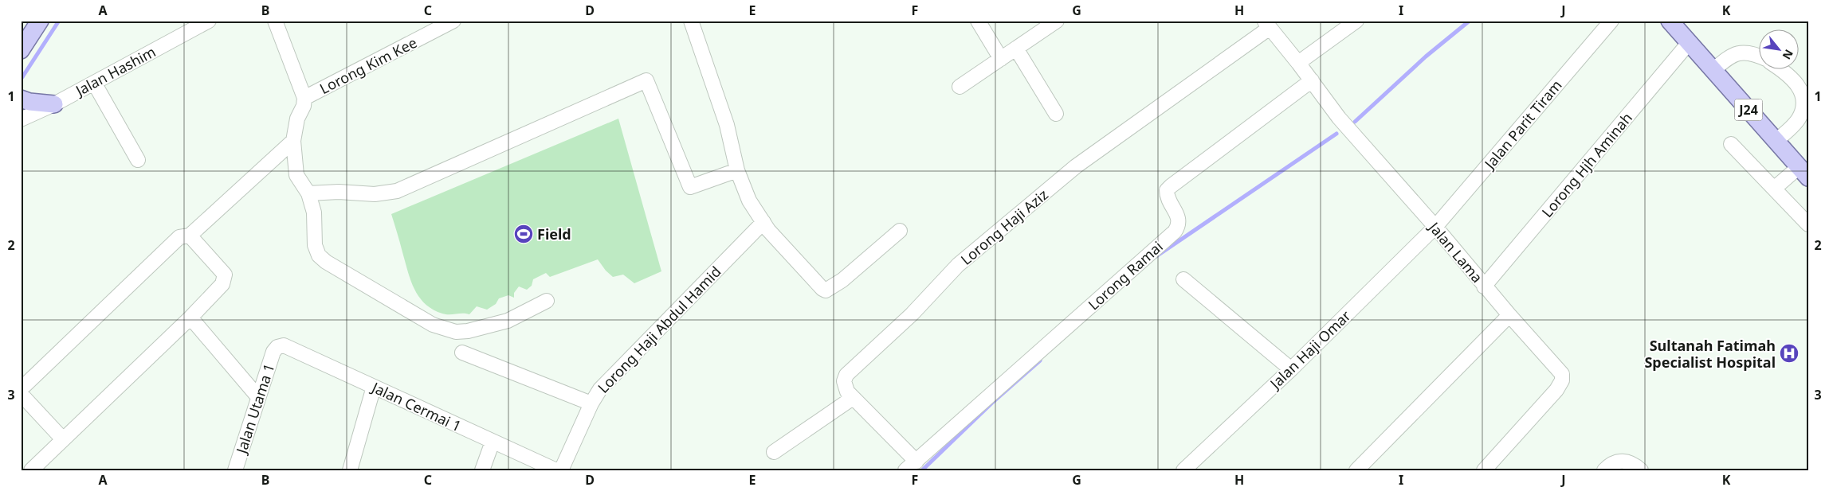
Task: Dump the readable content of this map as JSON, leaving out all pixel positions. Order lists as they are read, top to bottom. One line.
{"streets":{"main road":["J24"],"street":["Lorong Kim Kee","Jalan Hashim","Jalan Parit Tiram","Lorong Hjh Aminah","Lorong Haji Aziz","Jalan Lama","Lorong Ramai","Lorong Haji Abdul Hamid","Jalan Haji Omar","Jalan Cermai 1","Jalan Utama 1"]},"crossings":[["J24","Lorong Hjh Aminah"],["Jalan Parit Tiram","Jalan Lama"],["Jalan Parit Tiram","Jalan Haji Omar"],["Lorong Hjh Aminah","Jalan Lama"],["Lorong Haji Aziz","Jalan Lama"],["Lorong Haji Aziz","Lorong Ramai"],["Jalan Lama","Lorong Ramai"],["Jalan Lama","Jalan Haji Omar"],["Jalan Cermai 1","Jalan Utama 1"]],"places":{"sports":["Field"],"hospital":["Sultanah Fatimah Specialist Hospital"]},"north":"bottom right","grid":{"columns":["A","B","C","D","E","F","G","H","I","J","K"],"rows":["1","2","3"]}}
